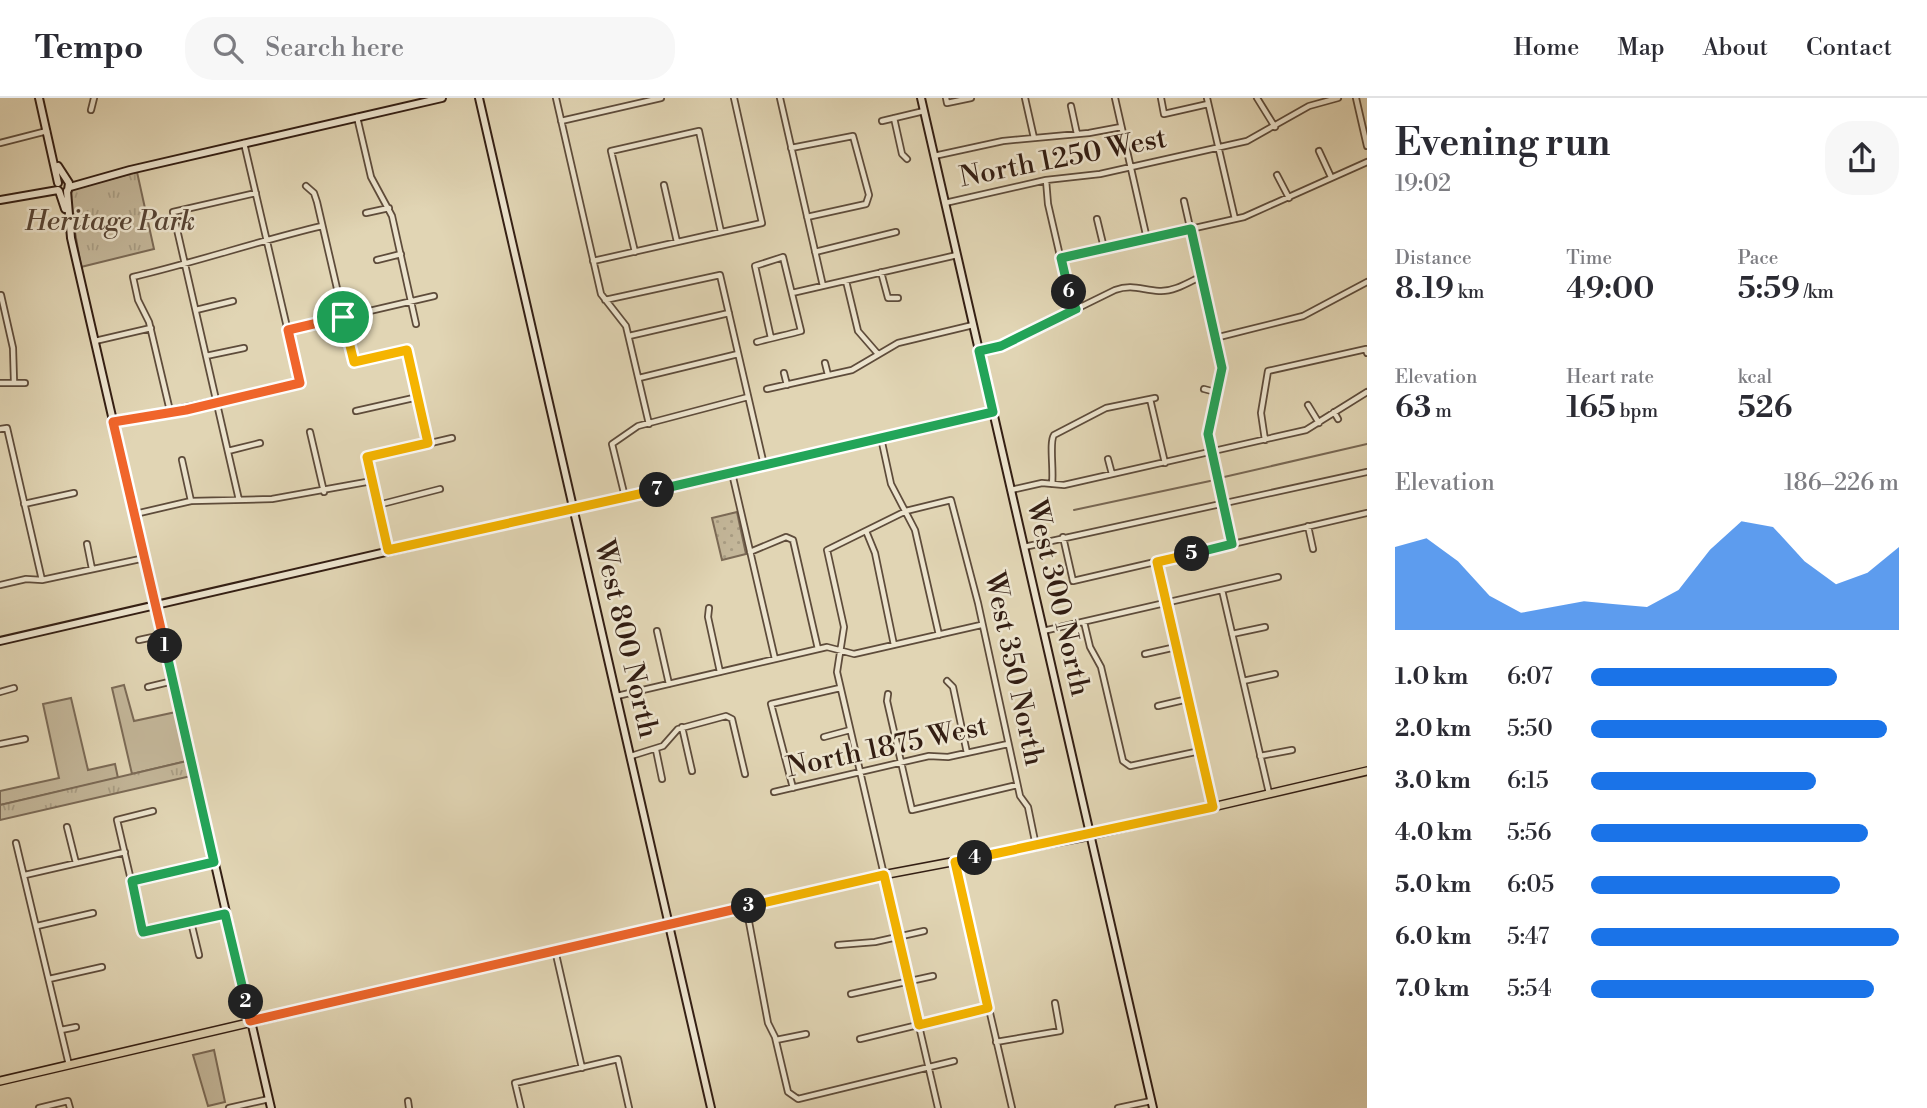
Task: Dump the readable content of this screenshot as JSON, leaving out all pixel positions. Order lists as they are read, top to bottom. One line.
{"streets":{"street":["North 1250 West","West 300 North","West 800 North","West 350 North","North 1875 West"]},"crossings":[["North 1250 West","West 300 North"],["West 350 North","North 1875 West"]],"parks":["Heritage Park"],"page":{"header":"Tempo","search":"Search here","nav":["Home","Map","About","Contact"],"heading":["Evening run","19:02"],"stats":[["Distance","8.19 km"],["Time","49:00"],["Pace","5:59 /km"],["Elevation","63 m"],["Heart rate","165 bpm"],["kcal","526"]],"pins":["6","7","5","1","4","3","2"],"chart":["Elevation","186–226 m"],"list":[{"name":"1.0 km","note":"6:07"},{"name":"2.0 km","note":"5:50"},{"name":"3.0 km","note":"6:15"},{"name":"4.0 km","note":"5:56"},{"name":"5.0 km","note":"6:05"},{"name":"6.0 km","note":"5:47"},{"name":"7.0 km","note":"5:54"}]}}
